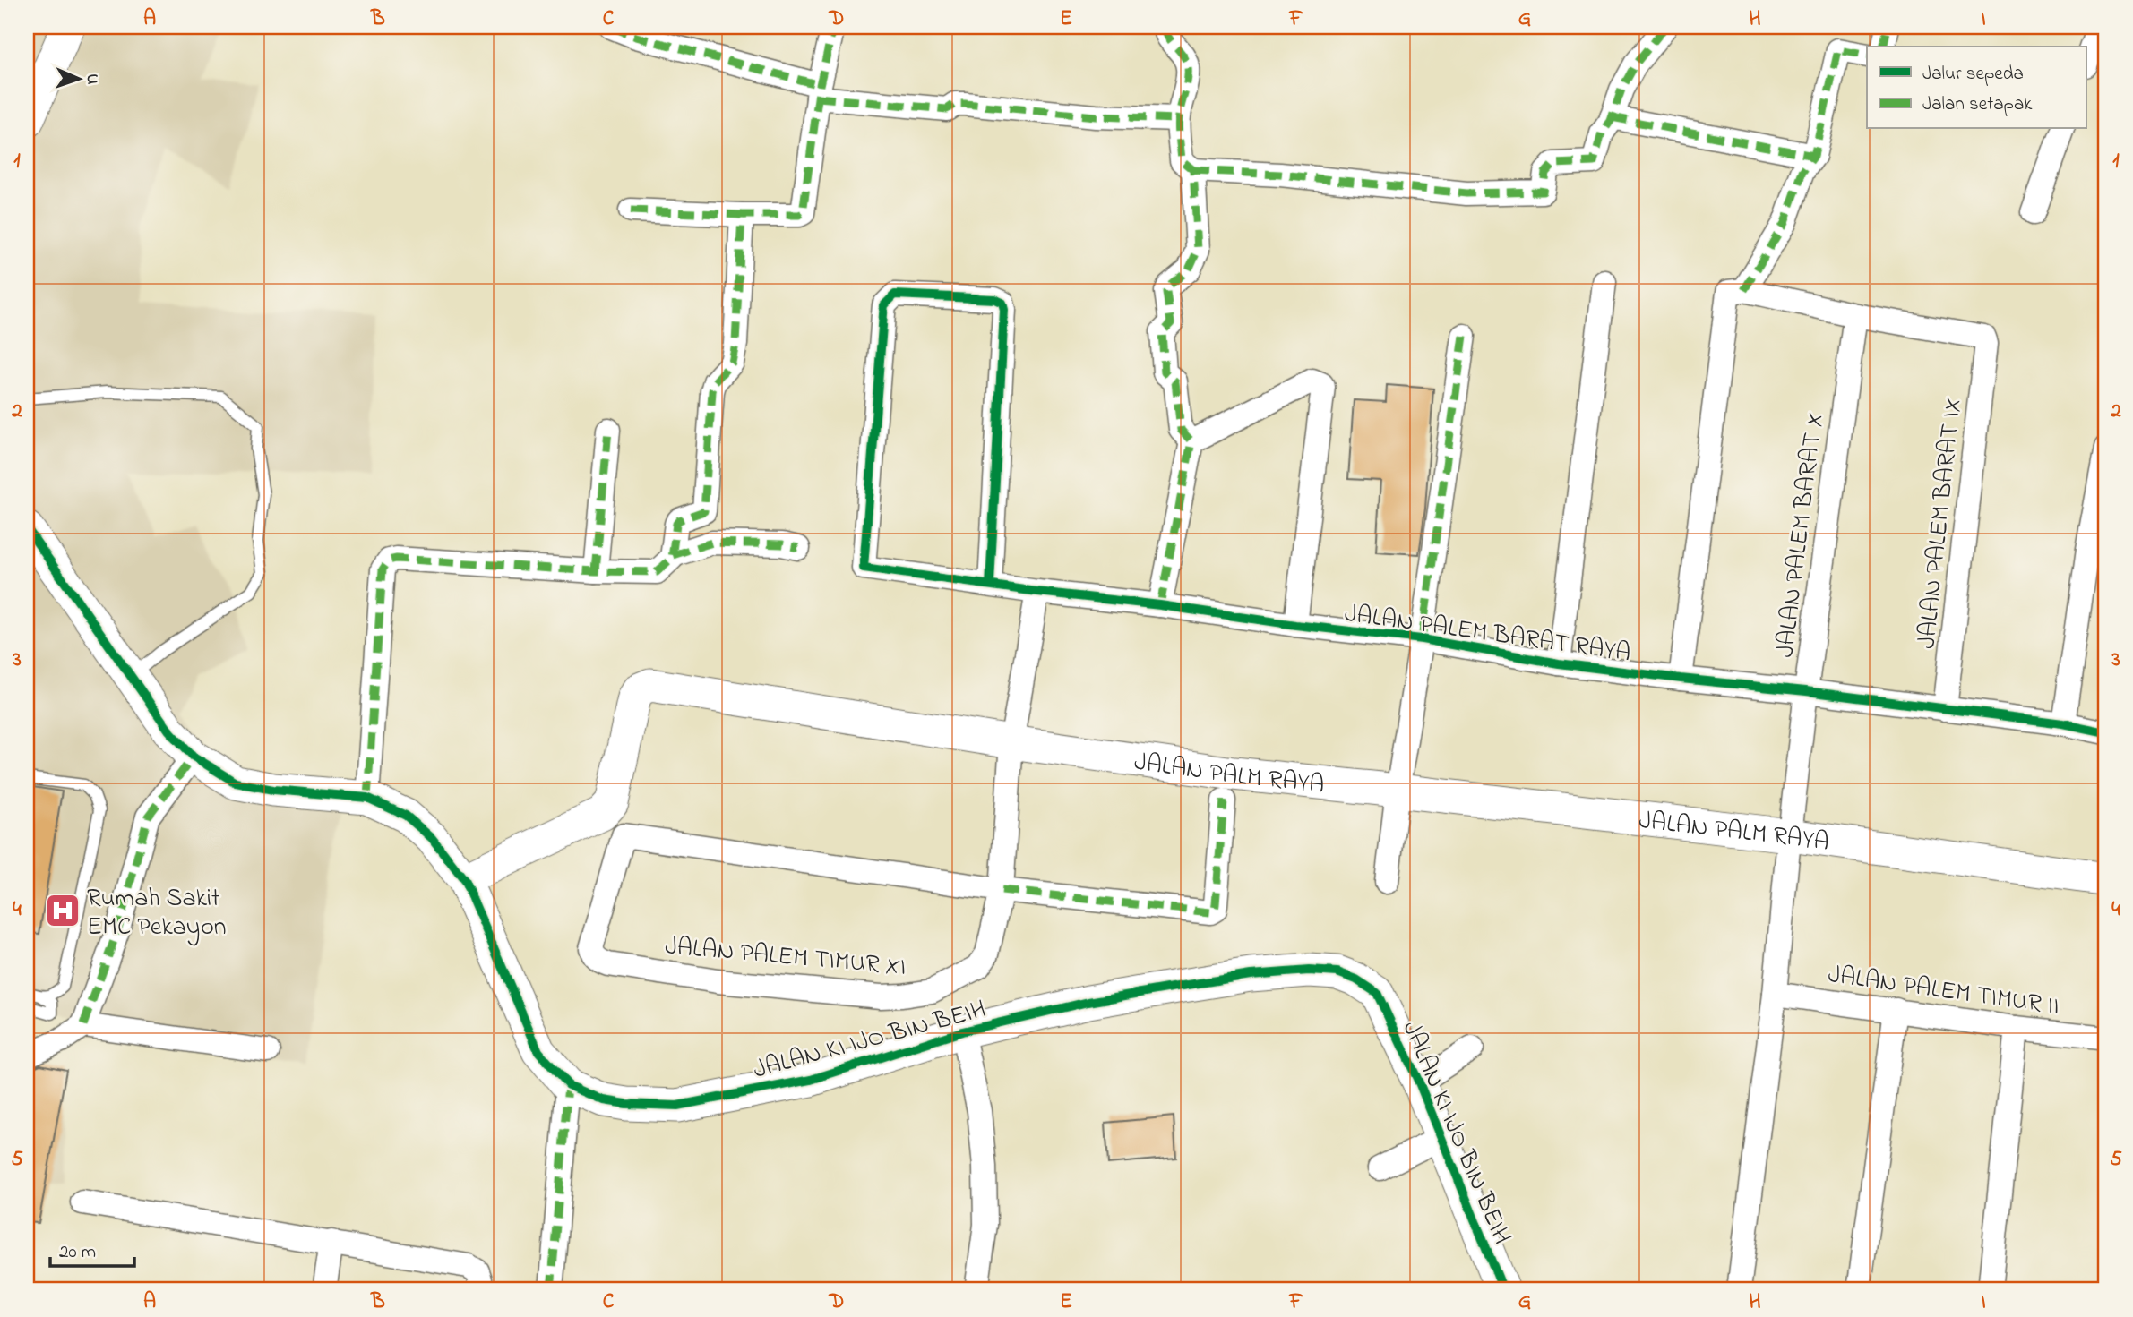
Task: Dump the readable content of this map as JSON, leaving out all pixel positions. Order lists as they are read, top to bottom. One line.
{"streets":{"street":["JALAN PALEM BARAT IX","JALAN PALEM BARAT X","JALAN PALEM BARAT RAYA","JALAN PALM RAYA","JALAN PALEM TIMUR XI","JALAN PALEM TIMUR II","JALAN KI IJO BIN BEIH"]},"crossings":[["JALAN PALEM BARAT IX","JALAN PALEM BARAT X"],["JALAN PALEM BARAT IX","JALAN PALEM BARAT RAYA"],["JALAN PALEM BARAT X","JALAN PALEM BARAT RAYA"],["JALAN PALEM BARAT X","JALAN PALM RAYA"],["JALAN PALEM BARAT X","JALAN PALEM TIMUR II"],["JALAN PALEM BARAT RAYA","JALAN PALEM TIMUR XI"],["JALAN PALM RAYA","JALAN PALEM TIMUR XI"],["JALAN PALM RAYA","JALAN KI IJO BIN BEIH"]],"places":{"hospital":["Rumah Sakit EMC Pekayon"]},"legend":["Jalur sepeda","Jalan setapak"],"scale_bar":"20 m","north":"right","grid":{"columns":["A","B","C","D","E","F","G","H","I"],"rows":["1","2","3","4","5"]}}
